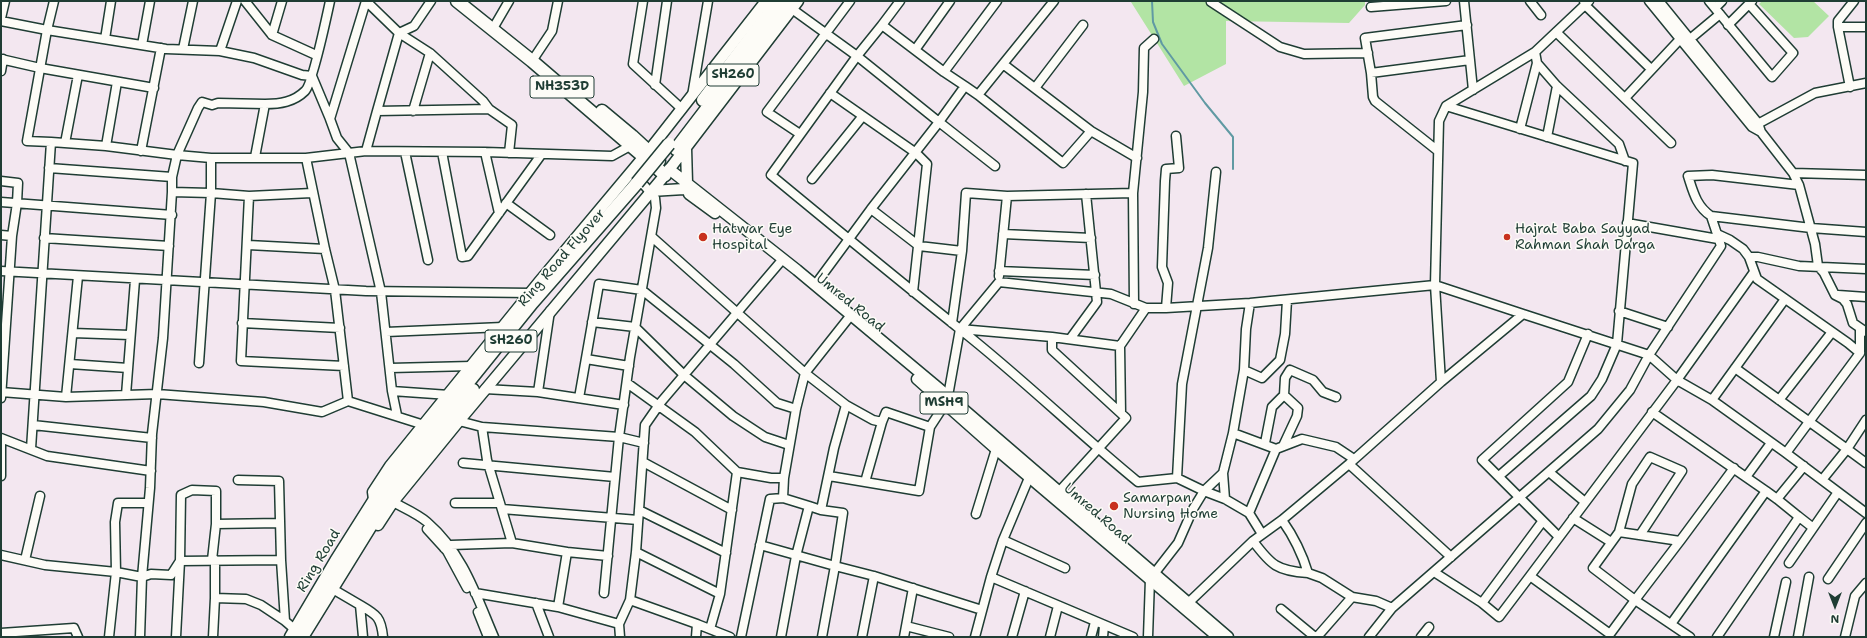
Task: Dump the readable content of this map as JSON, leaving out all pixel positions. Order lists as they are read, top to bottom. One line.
{"streets":{"highway":["SH260","NH353D","Ring Road Flyover","Ring Road"],"main road":["Umred Road","MSH9"]},"crossings":[["NH353D","Umred Road"],["Ring Road Flyover","Ring Road"]],"places":["Hatwar Eye Hospital","Hajrat Baba Sayyad Rahman Shah Darga","Samarpan Nursing Home"],"north":"bottom"}
